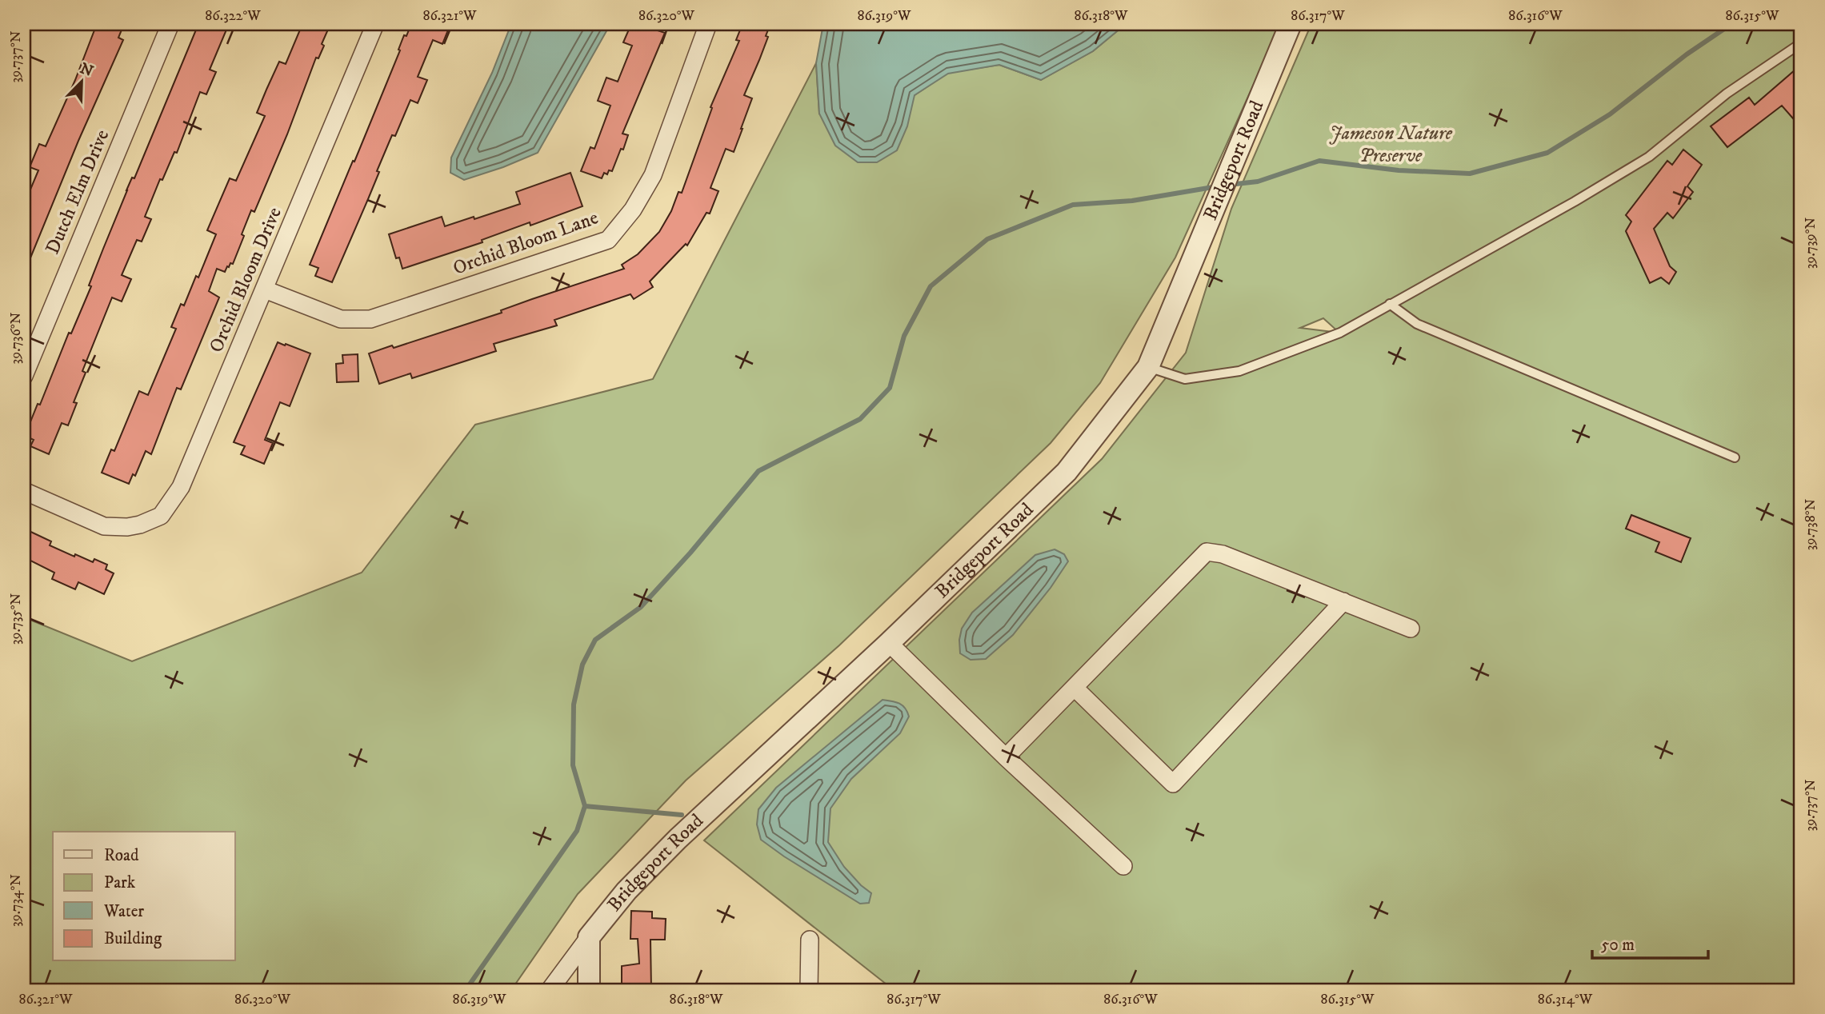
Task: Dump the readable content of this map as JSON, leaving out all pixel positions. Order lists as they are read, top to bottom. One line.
{"streets":{"street":["Bridgeport Road","Dutch Elm Drive","Orchid Bloom Lane","Orchid Bloom Drive"]},"crossings":[["Orchid Bloom Lane","Orchid Bloom Drive"]],"parks":["Jameson Nature Preserve"],"legend":["Road","Park","Water","Building"],"scale_bar":"50 m","north":"top right","coordinates":["86.322°W","86.321°W","86.320°W","86.319°W","86.318°W","86.317°W","86.316°W","86.315°W","39.737°N","39.739°N","39.736°N","39.738°N","39.735°N","39.734°N","86.314°W"]}
